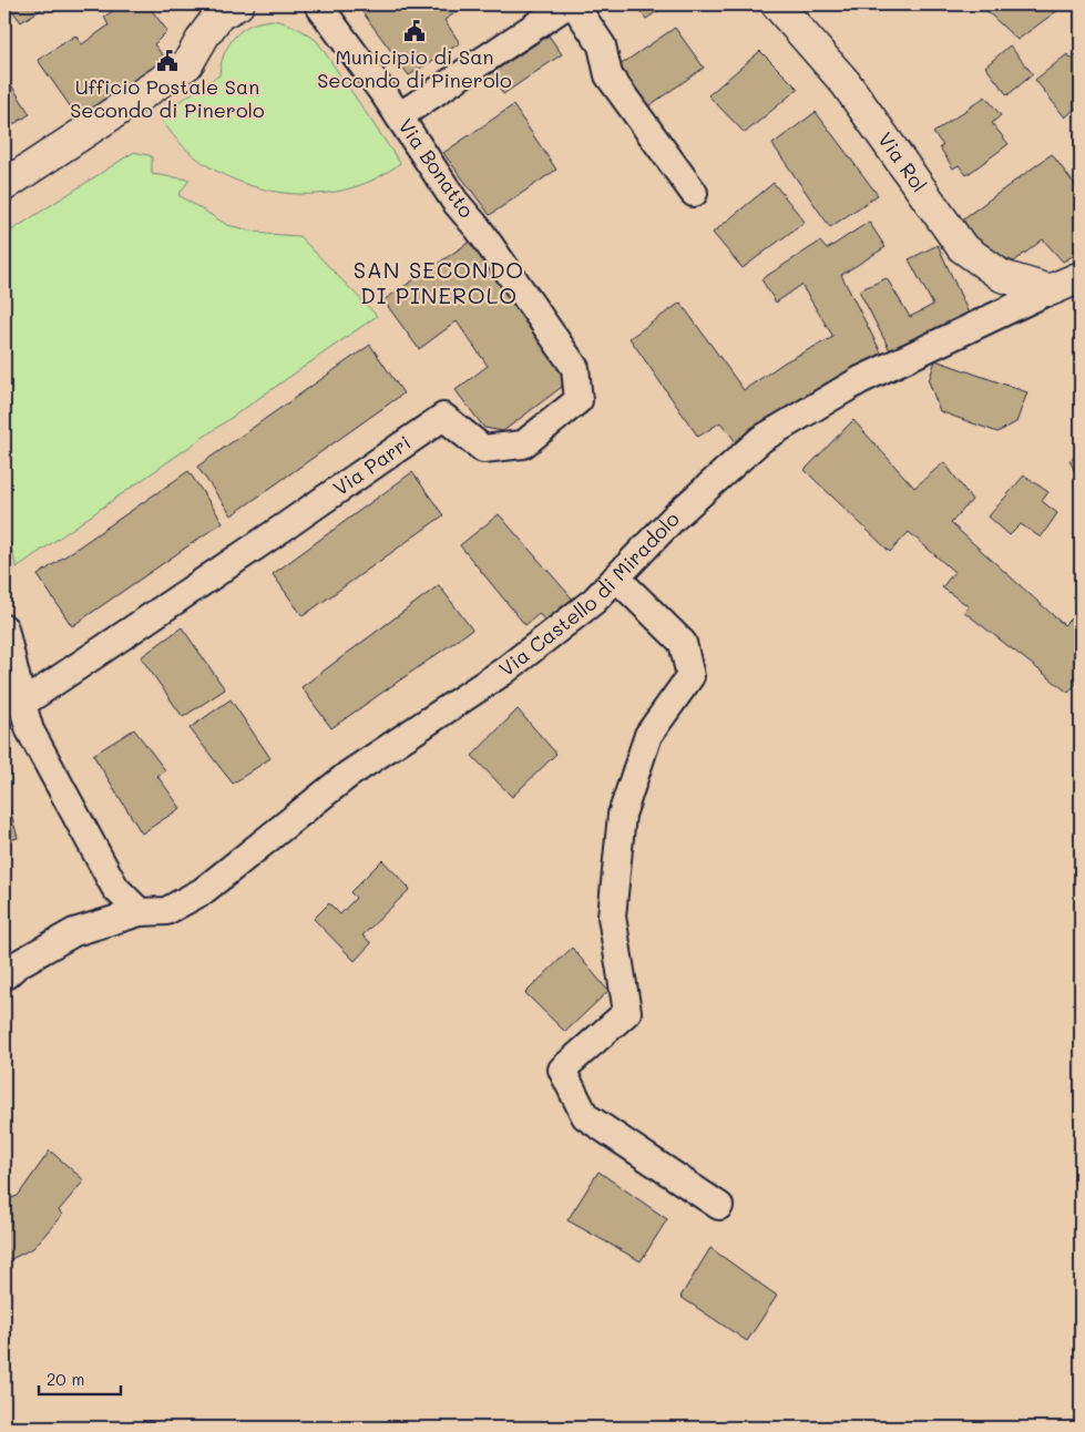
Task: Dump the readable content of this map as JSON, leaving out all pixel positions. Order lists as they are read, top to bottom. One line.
{"streets":{"street":["Via Rol","Via Bonatto","Via Parri","Via Castello di Miradolo"]},"crossings":[["Via Rol","Via Castello di Miradolo"],["Via Bonatto","Via Parri"]],"districts":["SAN SECONDO DI PINEROLO"],"places":{"public building":["Municipio di San Secondo di Pinerolo","Ufficio Postale San Secondo di Pinerolo"]},"scale_bar":"20 m"}
